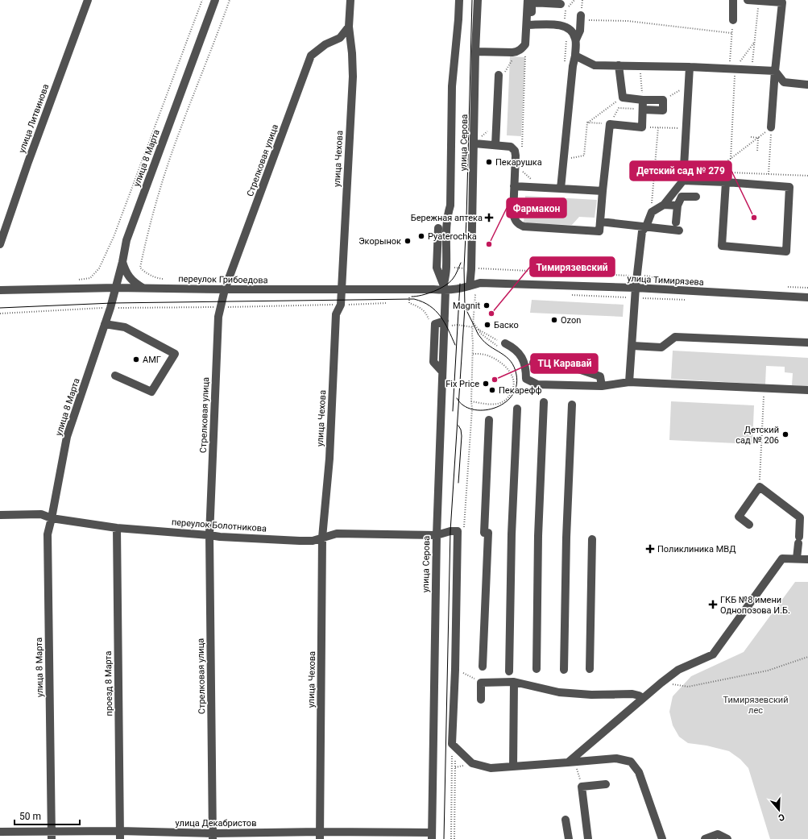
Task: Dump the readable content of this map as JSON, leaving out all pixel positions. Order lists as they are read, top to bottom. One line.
{"streets":{"street":["улица Литвинова","улица Серова","улица 8 Марта","улица Чехова","Стрелковая улица","переулок Грибоедова","улица Тимирязева","переулок Болотникова","проезд 8 Марта","улица Декабристов"]},"crossings":[["улица Серова","переулок Грибоедова"],["улица Серова","улица Тимирязева"],["улица Серова","переулок Болотникова"],["улица Серова","улица Декабристов"],["улица 8 Марта","переулок Грибоедова"],["улица 8 Марта","переулок Болотникова"],["улица 8 Марта","улица Декабристов"],["улица Чехова","Стрелковая улица"],["улица Чехова","переулок Грибоедова"],["улица Чехова","переулок Болотникова"],["улица Чехова","улица Декабристов"],["Стрелковая улица","переулок Грибоедова"],["Стрелковая улица","переулок Болотникова"],["Стрелковая улица","улица Декабристов"],["переулок Грибоедова","улица Тимирязева"],["переулок Болотникова","проезд 8 Марта"],["проезд 8 Марта","улица Декабристов"]],"parks":["Тимирязевский лес"],"places":{"other":["Пекарушка","Детский сад № 279","Pyaterochka","Экорынок","Фармакон","Magnit","Тимирязевский","Ozon","Баско","АМГ","ТЦ Каравай","Fix Price","Пекарефф","Детский сад № 206"],"health":["Бережная аптека","Поликлиника МВД","ГКБ №8 имени Однопозова И.Б."]},"scale_bar":"50 m","north":"bottom"}
